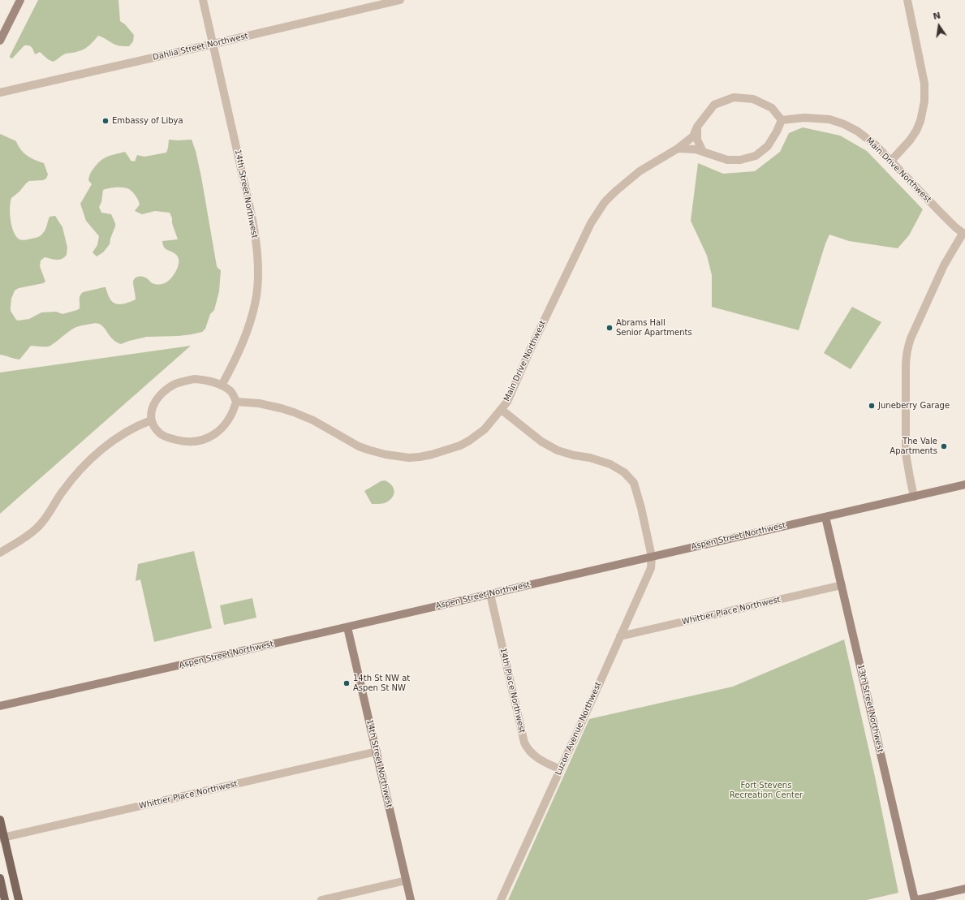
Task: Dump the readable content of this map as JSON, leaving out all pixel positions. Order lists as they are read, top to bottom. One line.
{"streets":{"street":["Dahlia Street Northwest","Main Drive Northwest","14th Street Northwest","Aspen Street Northwest","Whittier Place Northwest","14th Place Northwest","13th Street Northwest","Luzon Avenue Northwest"]},"crossings":[["Dahlia Street Northwest","14th Street Northwest"],["Main Drive Northwest","14th Street Northwest"],["14th Street Northwest","Aspen Street Northwest"],["14th Street Northwest","Whittier Place Northwest"],["Aspen Street Northwest","14th Place Northwest"],["Aspen Street Northwest","13th Street Northwest"],["Aspen Street Northwest","Luzon Avenue Northwest"],["Whittier Place Northwest","13th Street Northwest"],["Whittier Place Northwest","Luzon Avenue Northwest"],["14th Place Northwest","Luzon Avenue Northwest"]],"parks":["Fort Stevens Recreation Center"],"places":["Embassy of Libya","Abrams Hall Senior Apartments","Juneberry Garage","The Vale Apartments","14th St NW at Aspen St NW"],"north":"top"}
